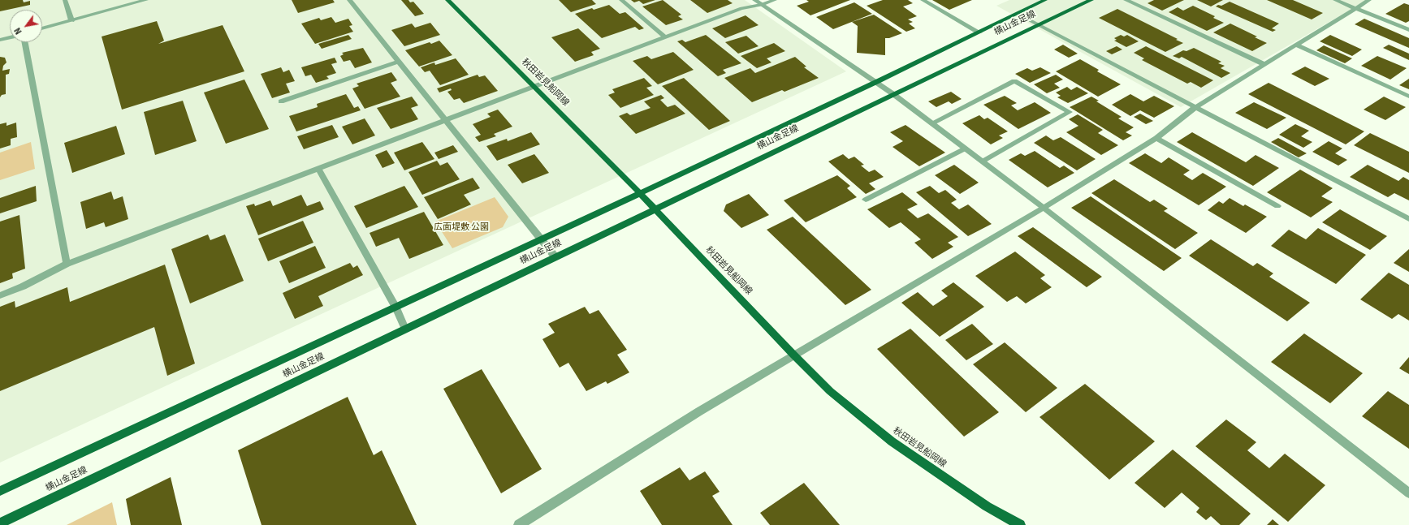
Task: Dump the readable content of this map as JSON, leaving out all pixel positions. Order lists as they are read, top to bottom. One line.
{"streets":{"main road":["横山金足線","秋田岩見船岡線"]},"crossings":[["横山金足線","秋田岩見船岡線"]],"parks":["広面堤敷 公園"],"north":"bottom left"}
